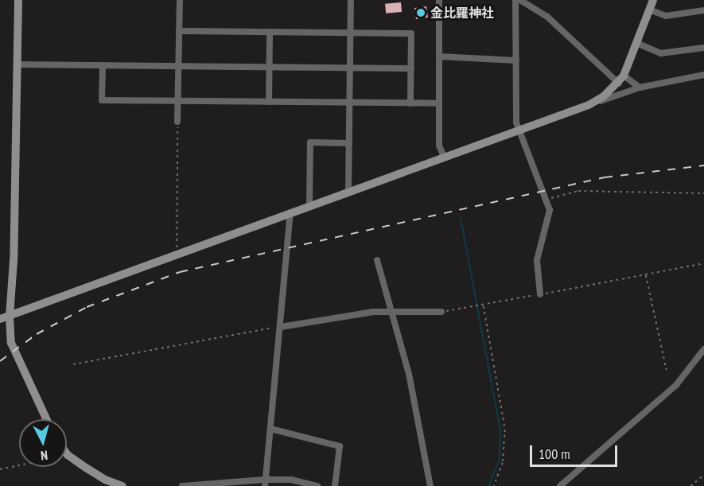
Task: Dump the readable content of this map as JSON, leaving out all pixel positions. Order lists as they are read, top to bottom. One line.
{"places":["金比羅神社"],"scale_bar":"100 m","north":"bottom"}
